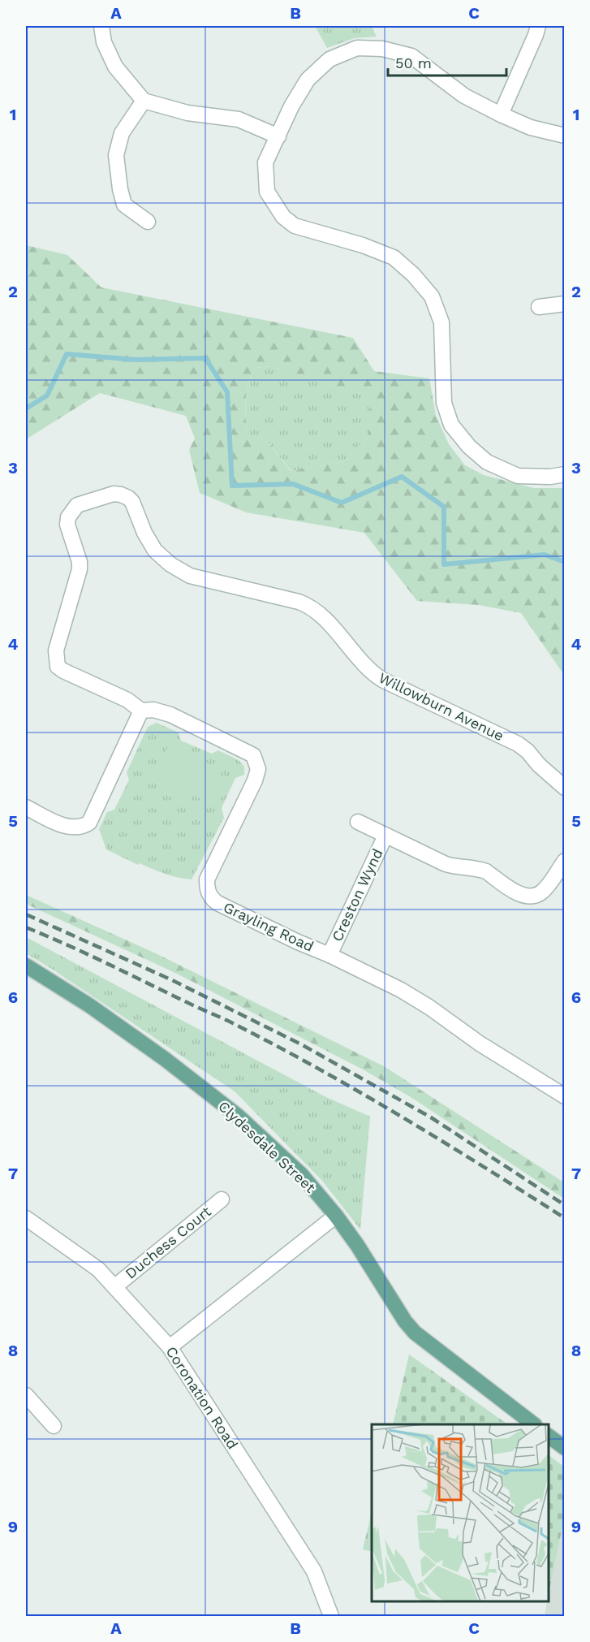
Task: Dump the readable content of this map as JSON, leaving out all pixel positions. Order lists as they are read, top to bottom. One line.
{"streets":{"main road":["Clydesdale Street"],"street":["Willowburn Avenue","Creston Wynd","Grayling Road","Duchess Court","Coronation Road"]},"crossings":[["Willowburn Avenue","Grayling Road"],["Creston Wynd","Grayling Road"],["Duchess Court","Coronation Road"]],"scale_bar":"50 m","grid":{"columns":["A","B","C"],"rows":["1","2","3","4","5","6","7","8","9"]}}
